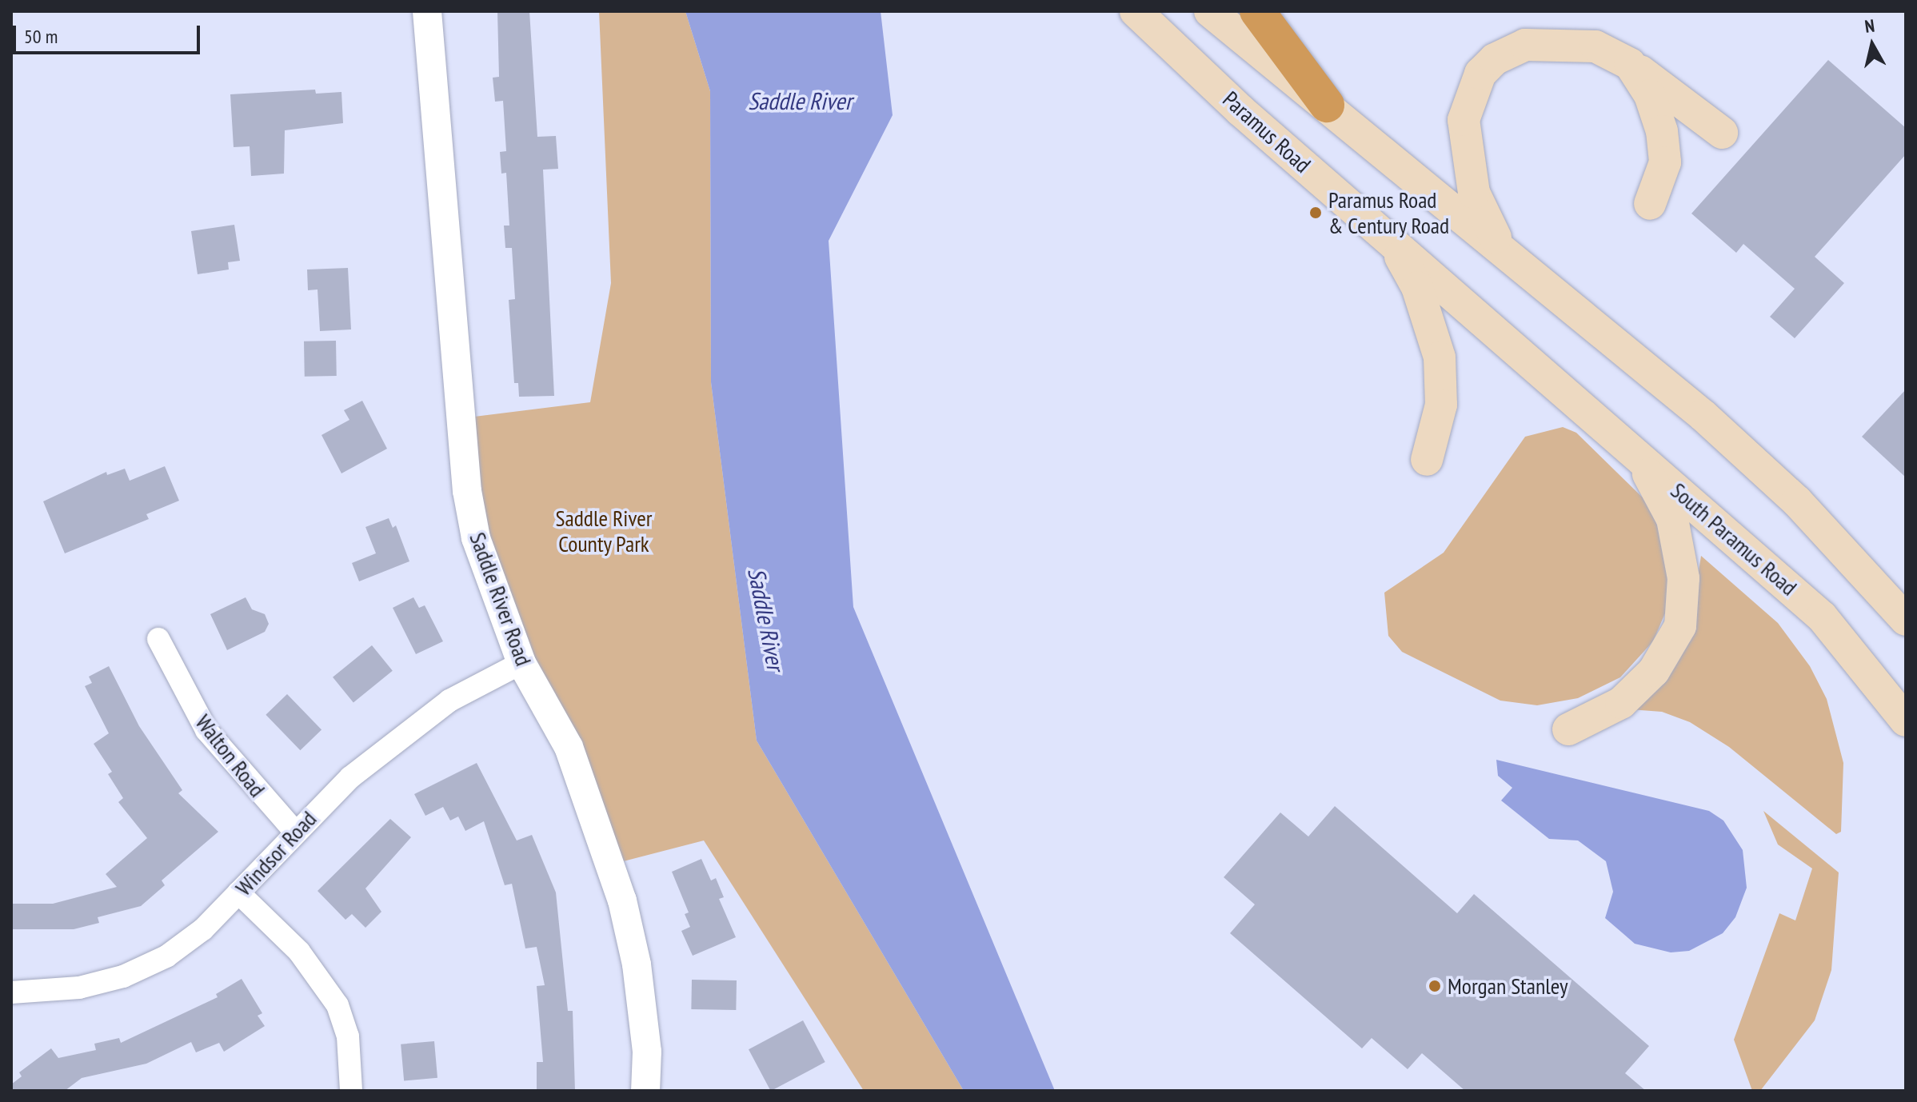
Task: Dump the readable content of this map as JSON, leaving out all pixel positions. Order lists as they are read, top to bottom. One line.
{"streets":{"main road":["Paramus Road","South Paramus Road"],"street":["Saddle River Road","Walton Road","Windsor Road"]},"crossings":[["Paramus Road","South Paramus Road"],["Saddle River Road","Windsor Road"],["Walton Road","Windsor Road"]],"water":["Saddle River"],"parks":["Saddle River County Park"],"places":["Paramus Road & Century Road","Morgan Stanley"],"scale_bar":"50 m","north":"top"}
